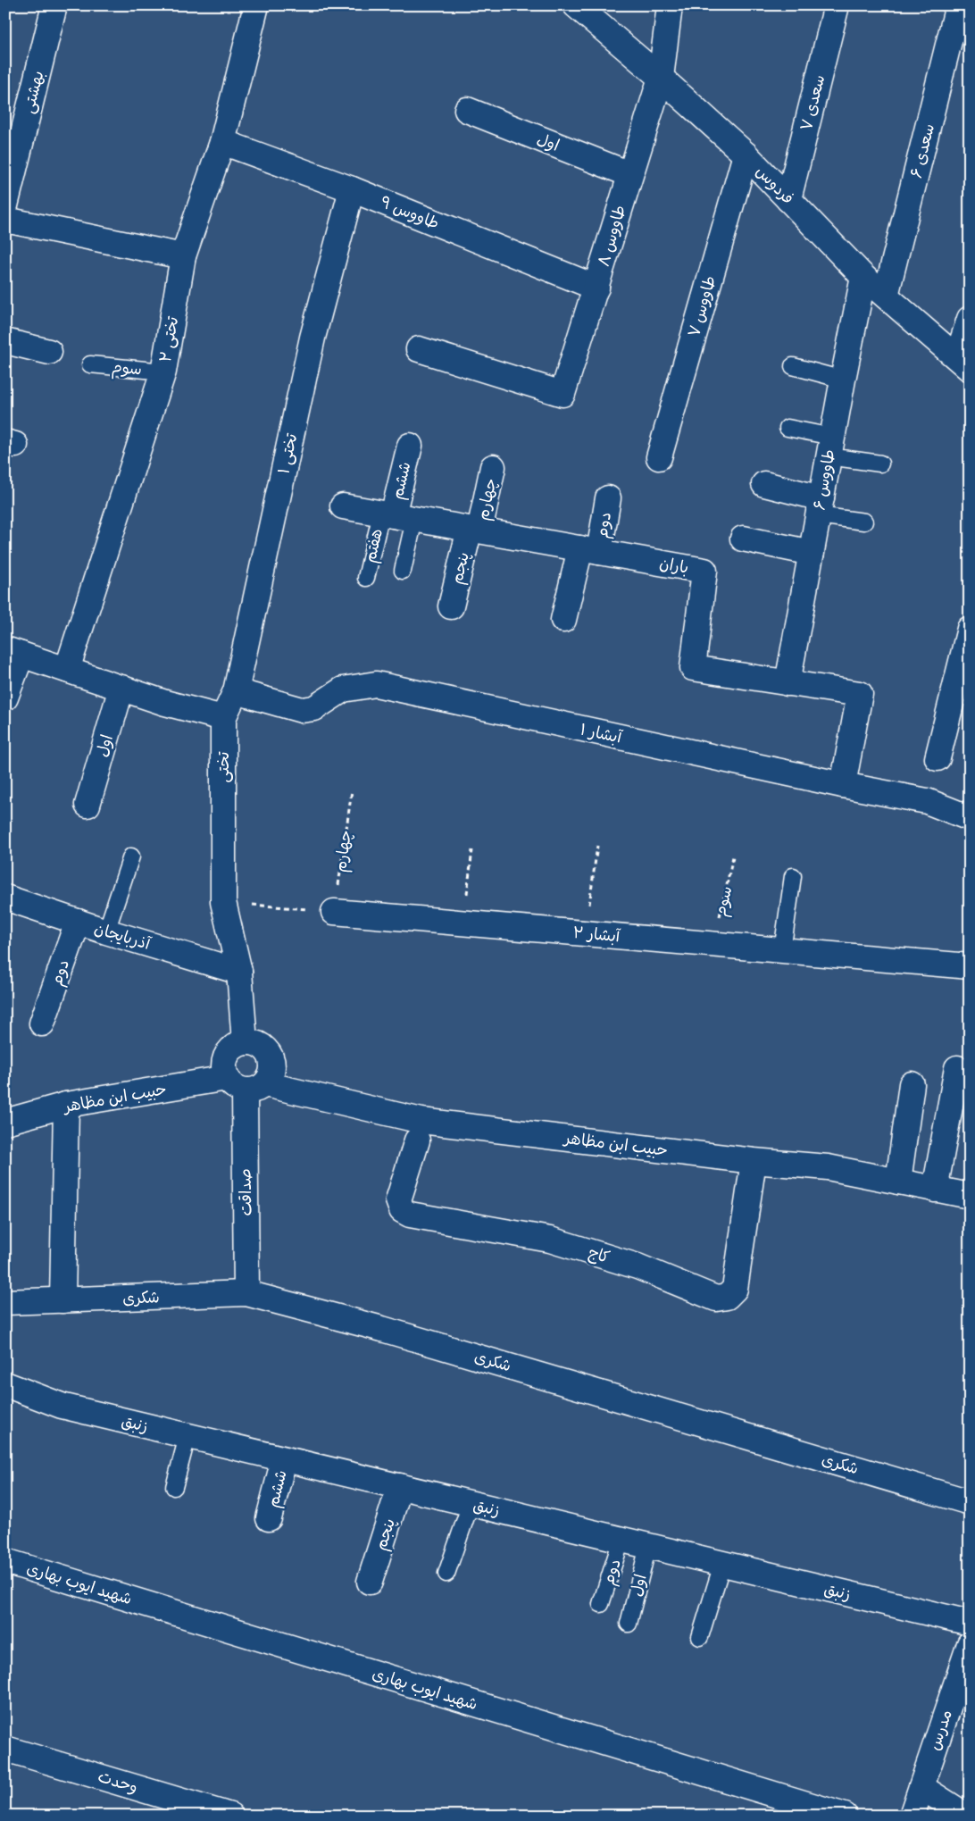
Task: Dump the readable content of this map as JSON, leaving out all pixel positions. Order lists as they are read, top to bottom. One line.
{"streets":{"street":["بهشتی","سعدی ۷","اول","سعدی ۶","فردوس","طاووس ۹","طاووس ۸","طاووس ۷","تختی ۲","تختی ۱","طاووس ۶","ششم","چهارم","دوم","باران","پنجم","آبشار ۱","تختی","آبشار ۲","آذربایجان","حبیب ابن مظاهر","صداقت","کاج","شکری","زنبق","شهید ایوب بهاری","مدرس","وحدت"],"lane":["سوم","هفتم"]},"crossings":[["سعدی ۷","فردوس"],["اول","طاووس ۸"],["اول","زنبق"],["سعدی ۶","فردوس"],["فردوس","طاووس ۸"],["فردوس","طاووس ۷"],["فردوس","طاووس ۶"],["طاووس ۹","طاووس ۸"],["طاووس ۹","تختی ۲"],["طاووس ۹","تختی ۱"],["تختی ۲","سوم"],["سوم","آبشار ۲"],["تختی ۱","آبشار ۱"],["تختی ۱","تختی"],["طاووس ۶","باران"],["ششم","هفتم"],["ششم","باران"],["ششم","زنبق"],["چهارم","باران"],["چهارم","پنجم"],["چهارم","آبشار ۲"],["دوم","باران"],["دوم","آذربایجان"],["دوم","زنبق"],["هفتم","باران"],["باران","پنجم"],["باران","آبشار ۱"],["پنجم","زنبق"],["تختی","آذربایجان"],["تختی","حبیب ابن مظاهر"],["تختی","صداقت"],["حبیب ابن مظاهر","صداقت"],["حبیب ابن مظاهر","کاج"],["صداقت","شکری"]]}
